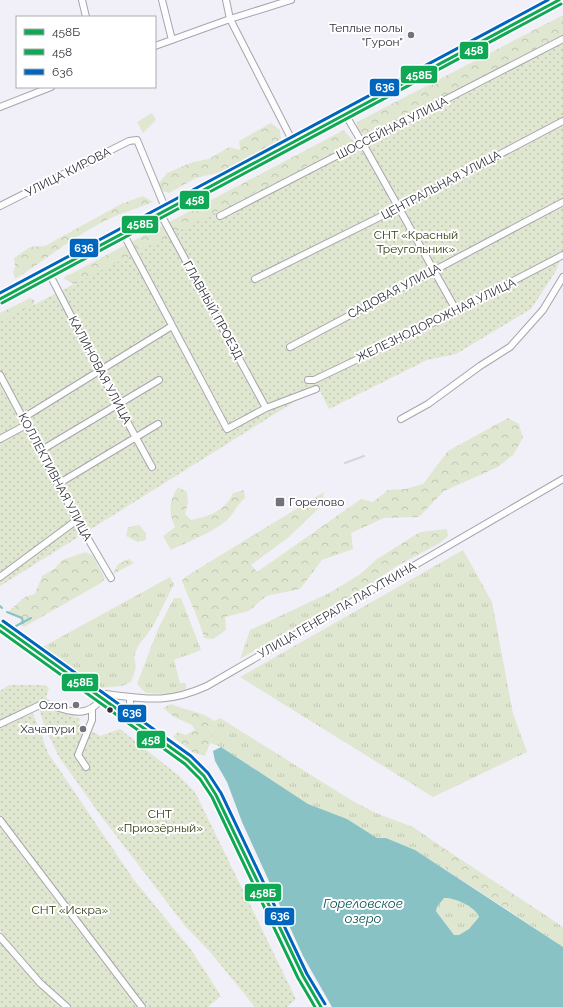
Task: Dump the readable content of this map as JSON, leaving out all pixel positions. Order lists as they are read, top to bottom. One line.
{"streets":{"street":["ШОССЕЙНАЯ УЛИЦА","УЛИЦА КИРОВА","ЦЕНТРАЛЬНАЯ УЛИЦА","САДОВАЯ УЛИЦА","ГЛАВНЫЙ ПРОЕЗД","ЖЕЛЕЗНОДОРОЖНАЯ УЛИЦА","КАЛИНОВАЯ УЛИЦА","КОЛЛЕКТИВНАЯ УЛИЦА","УЛИЦА ГЕНЕРАЛА ЛАГУТКИНА"]},"crossings":[["УЛИЦА КИРОВА","ГЛАВНЫЙ ПРОЕЗД"]],"water":["Гореловское озеро"],"parks":["СНТ «Красный Треугольник»","СНТ «Приозёрный»","СНТ «Искра»"],"places":{"other":["Теплые полы \"Гурон\"","Ozon","Хачапури"],"transit":["Горелово"]},"lines":["transit line 458Б","transit line 636","transit line 458"],"legend":["458Б","458","636"]}
